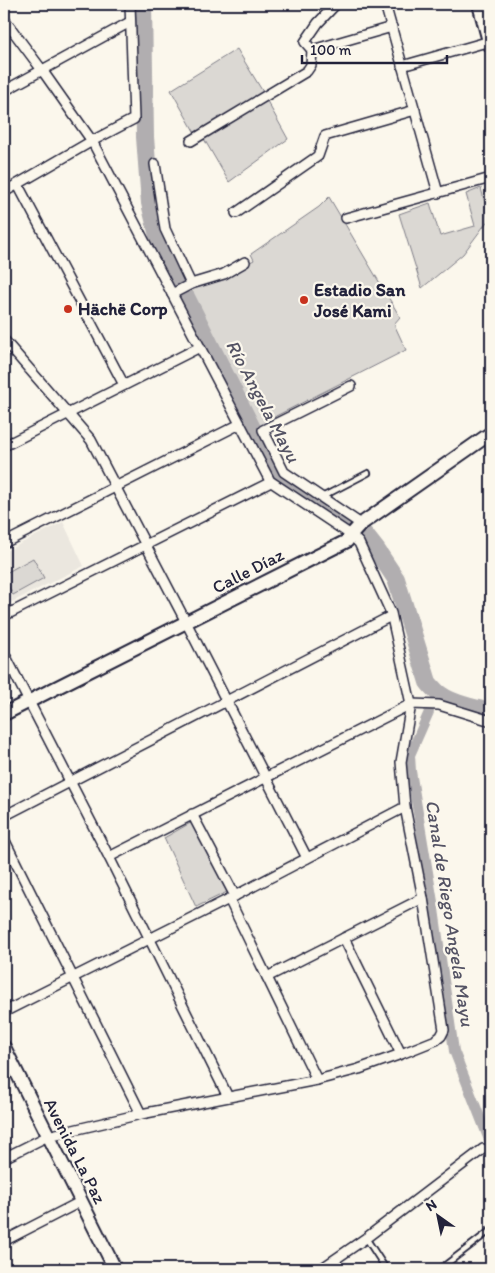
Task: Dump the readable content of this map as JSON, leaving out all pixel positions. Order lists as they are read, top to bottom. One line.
{"streets":{"street":["Calle Díaz","Avenida La Paz"]},"water":["Río Angela Mayu","Canal de Riego Angela Mayu"],"places":["Estadio San José Kami","Hächë Corp"],"scale_bar":"100 m","north":"top left"}
